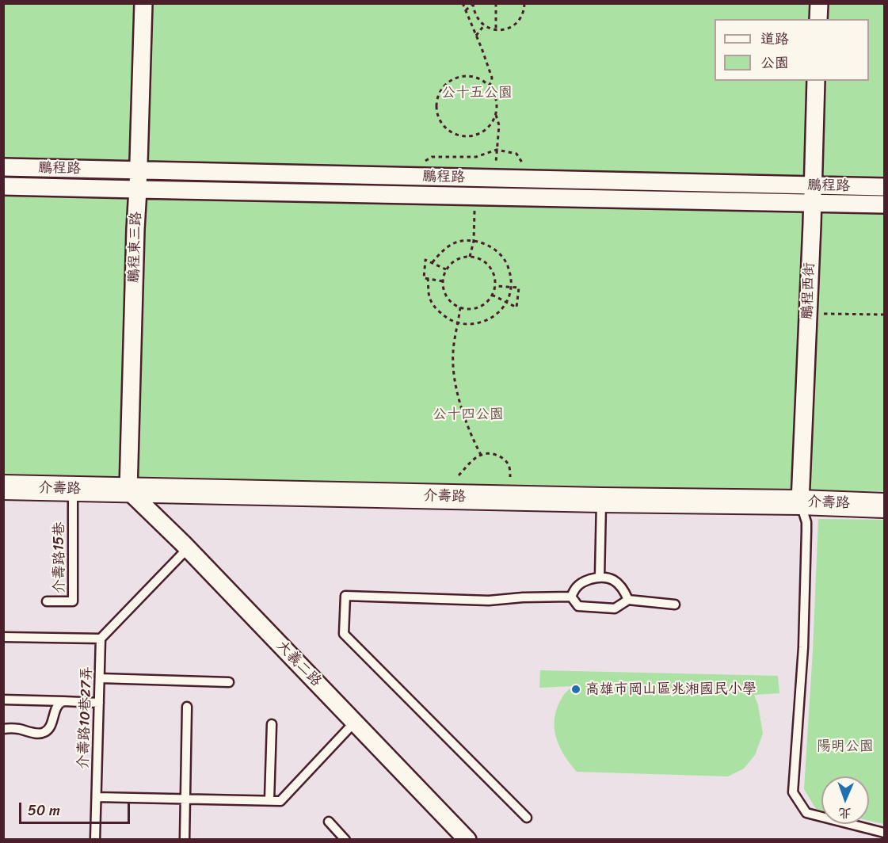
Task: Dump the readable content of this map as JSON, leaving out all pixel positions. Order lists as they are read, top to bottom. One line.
{"streets":{"main road":["介壽路"],"street":["鵬程路","鵬程東三路","鵬程西街","大義二路"],"lane":["介壽路15巷","介壽路10巷27弄"]},"crossings":[["鵬程路","鵬程東三路"],["鵬程路","鵬程西街"],["鵬程東三路","介壽路"],["鵬程東三路","大義二路"],["鵬程西街","介壽路"],["介壽路","介壽路15巷"],["介壽路","大義二路"]],"parks":["公十五公園","公十四公園","陽明公園"],"places":["高雄市岡山區兆湘國民小學"],"legend":["道路","公園"],"scale_bar":"50 m","north":"bottom"}
